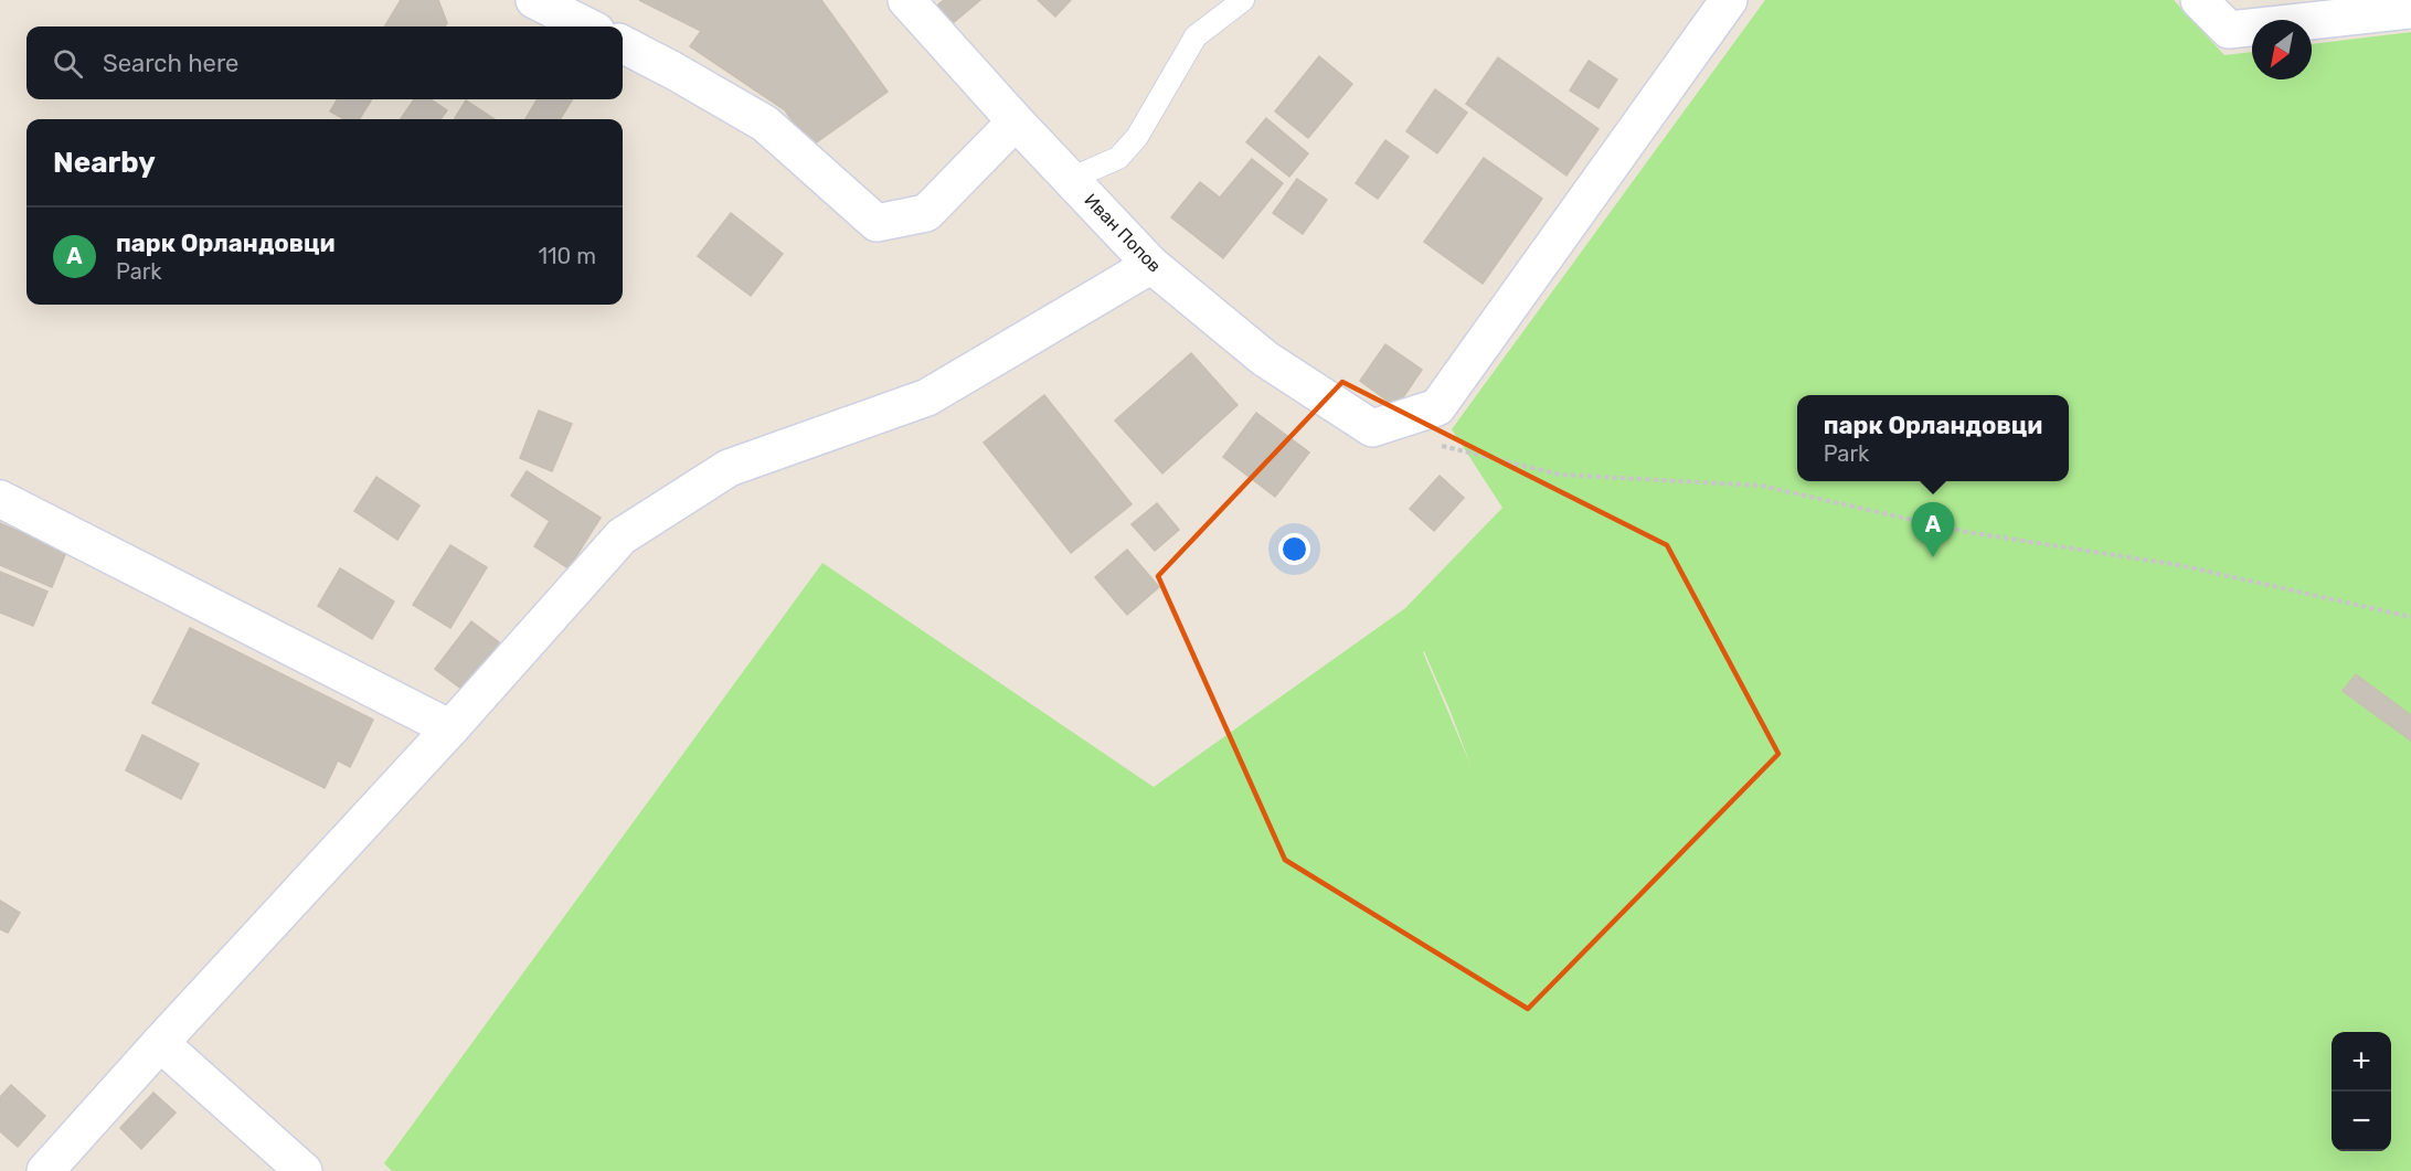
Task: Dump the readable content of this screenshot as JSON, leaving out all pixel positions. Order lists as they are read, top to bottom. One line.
{"streets":{"street":["Иван Попов"]},"north":"bottom left","page":{"search":"Search here","heading":"Nearby","list":[{"mark":"A","name":"парк Орландовци","note":"Park","value":"110 m"}],"popup":["парк Орландовци","Park"],"pins":"A","map_buttons":["+","−"]}}
